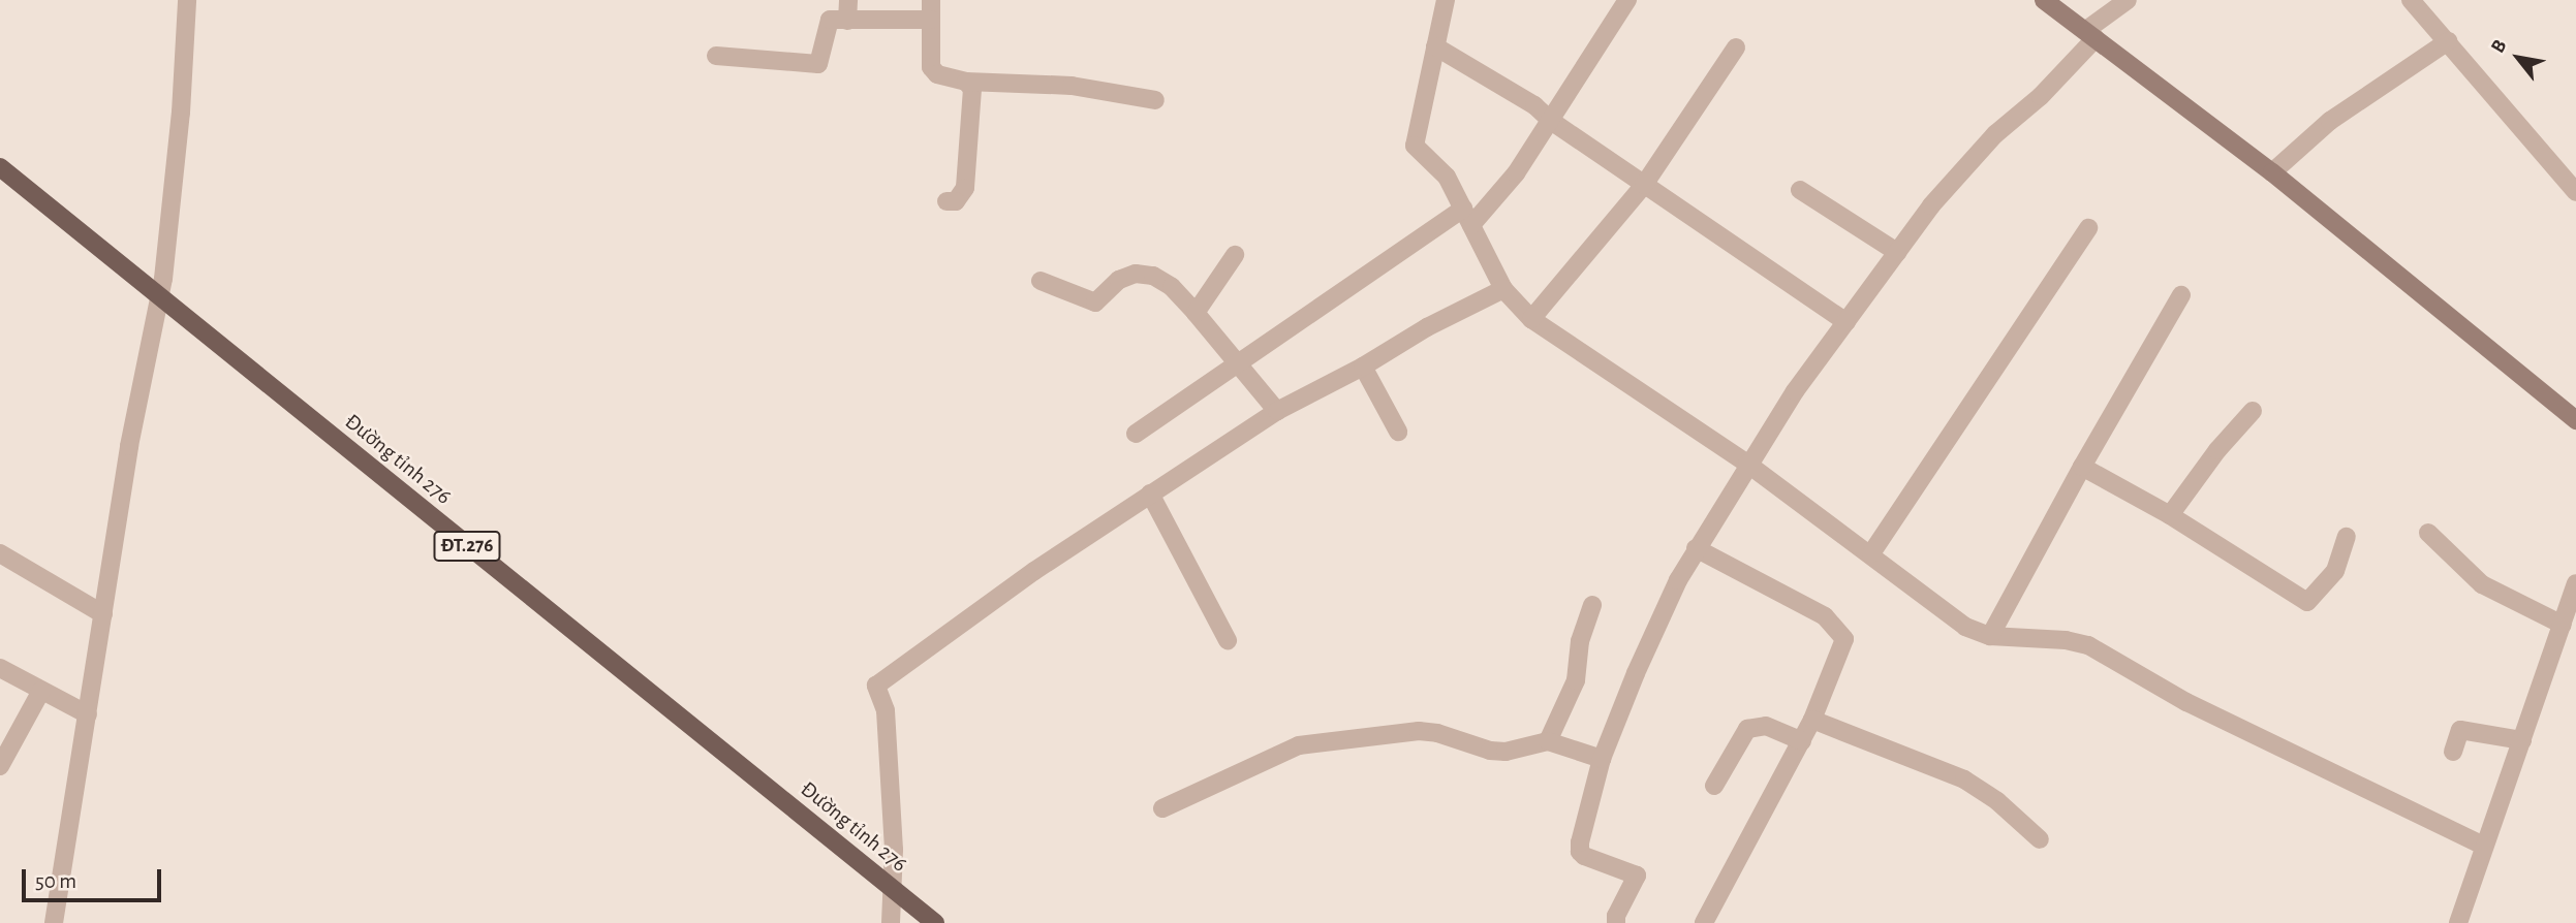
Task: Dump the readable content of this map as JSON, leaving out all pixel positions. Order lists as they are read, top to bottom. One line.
{"streets":{"main road":["Đường tỉnh 276","ĐT.276"]},"scale_bar":"50 m","north":"top left"}
